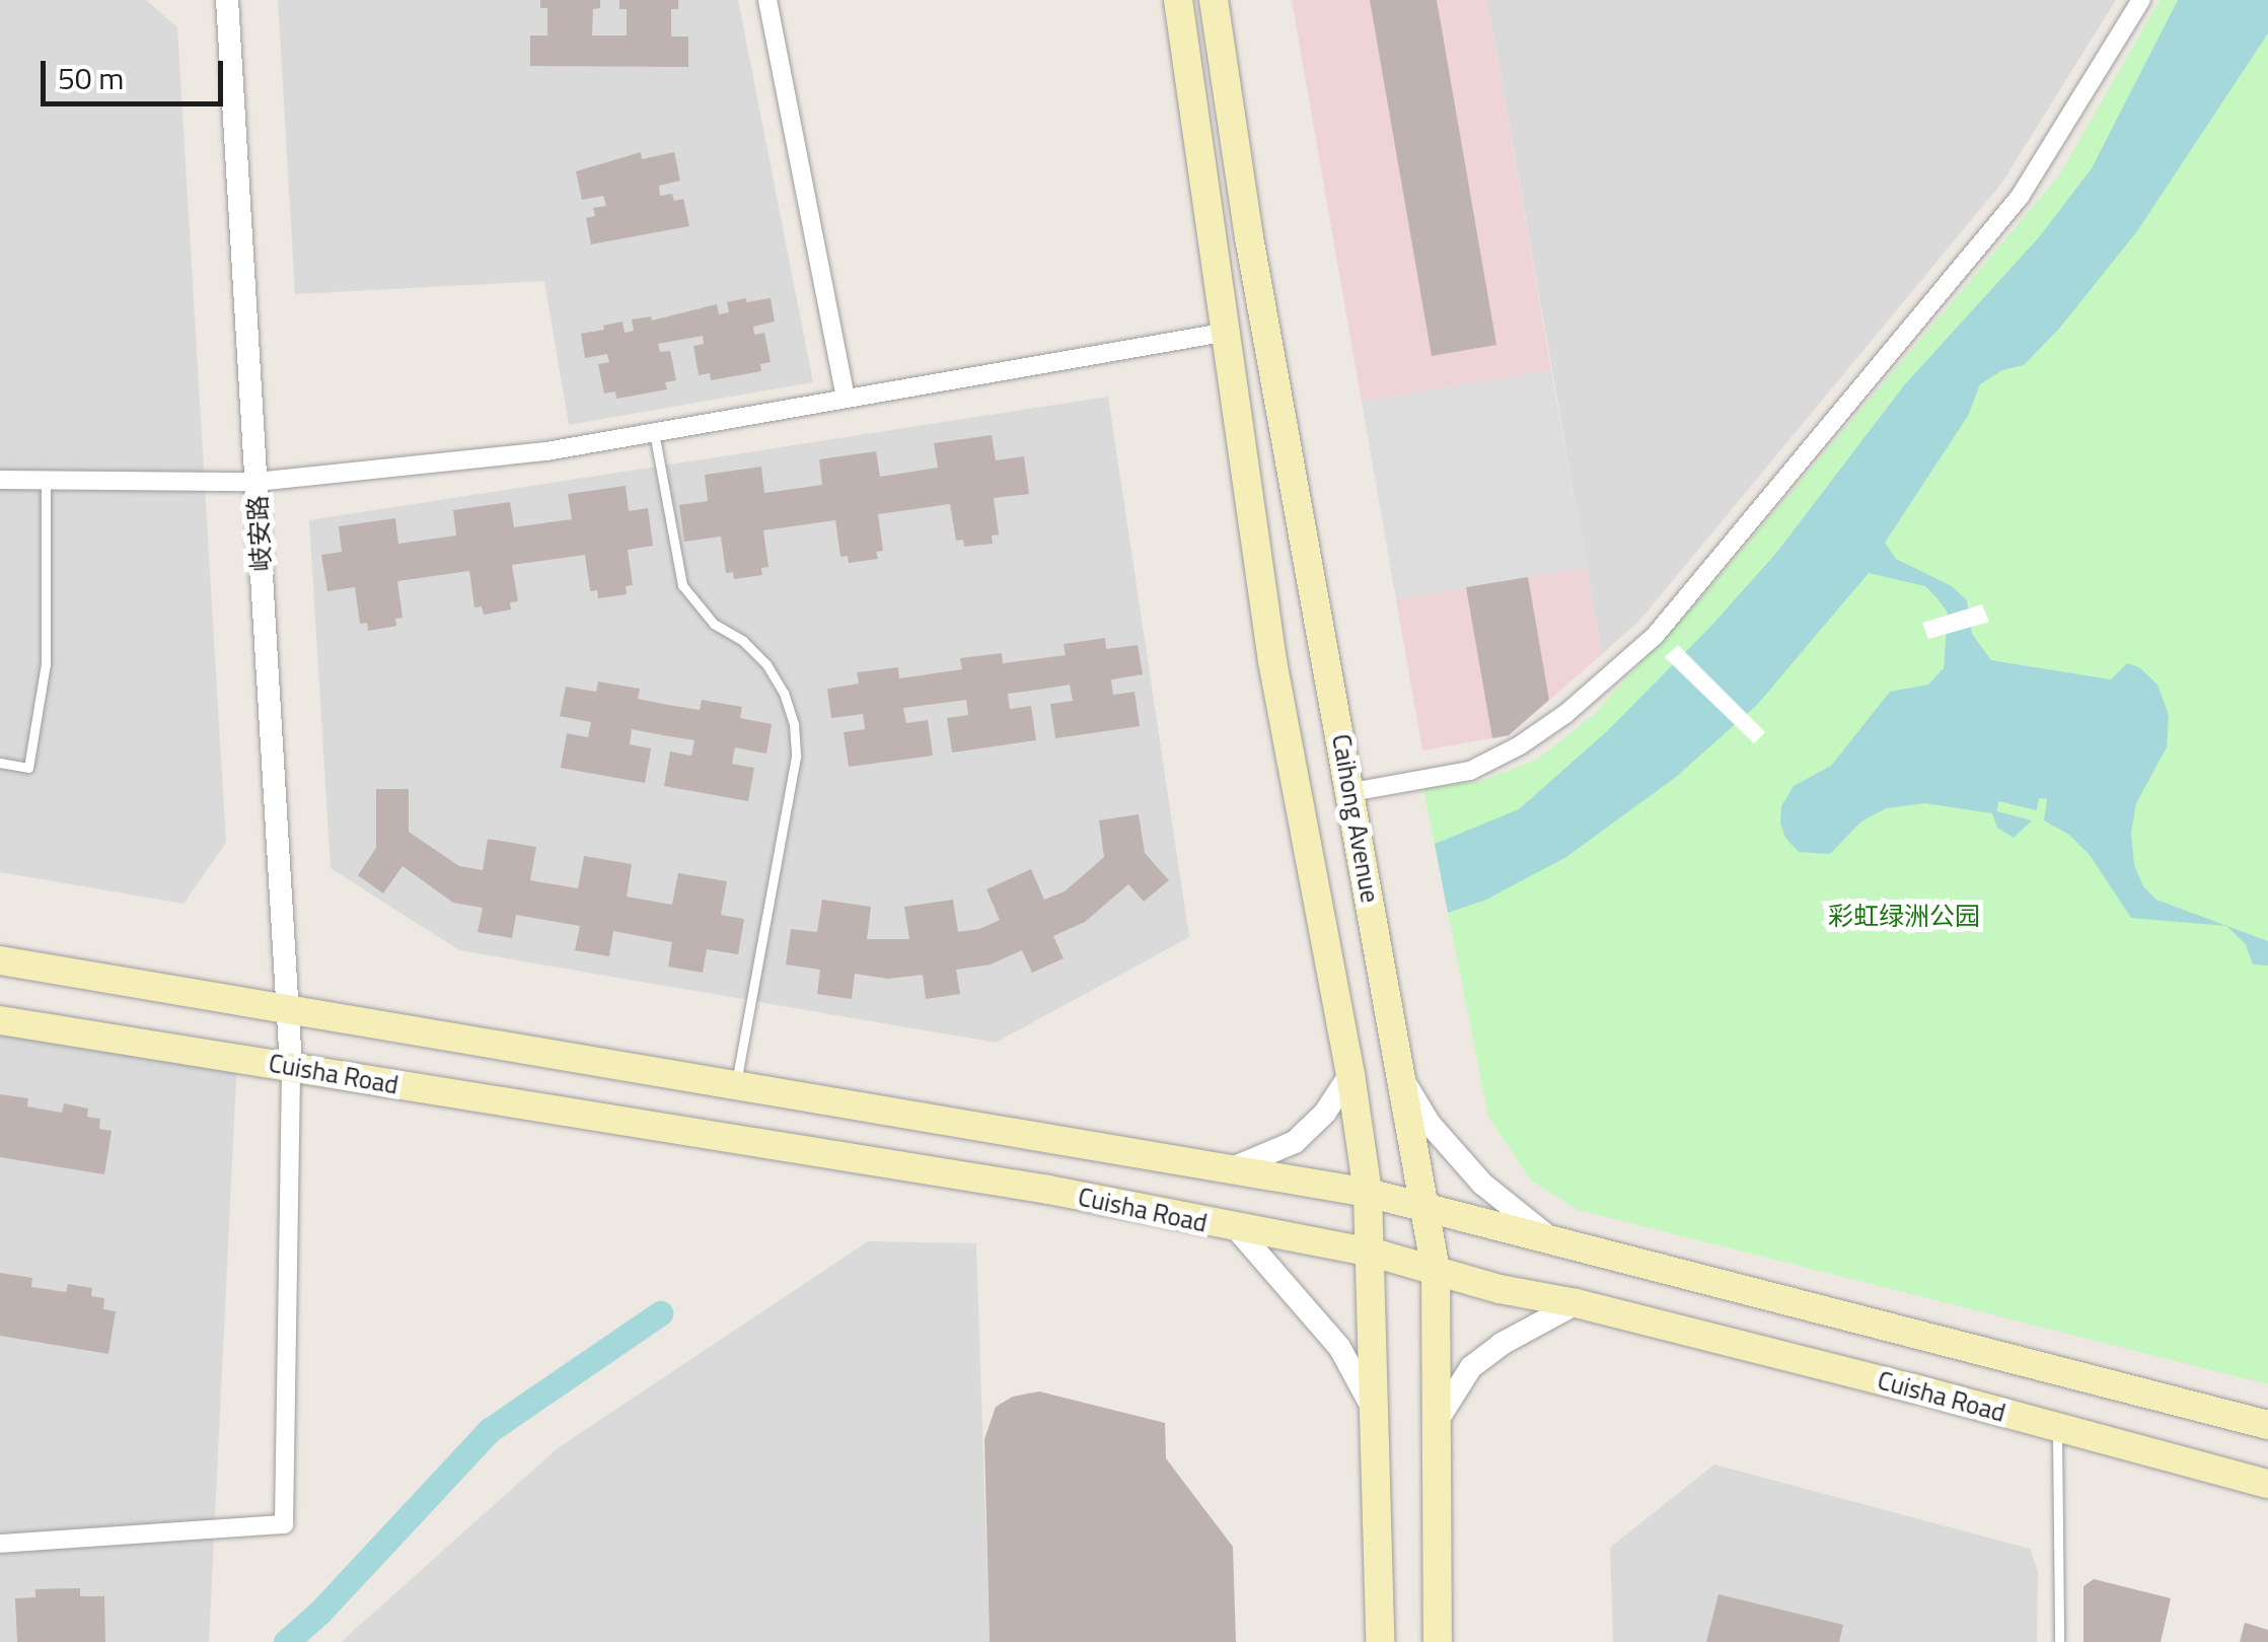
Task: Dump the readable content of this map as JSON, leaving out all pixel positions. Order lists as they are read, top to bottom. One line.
{"streets":{"main road":["Caihong Avenue","Cuisha Road"],"street":["岐安路"]},"crossings":[["岐安路","Cuisha Road"],["Caihong Avenue","Cuisha Road"]],"parks":["彩虹绿洲公园"],"scale_bar":"50 m"}
